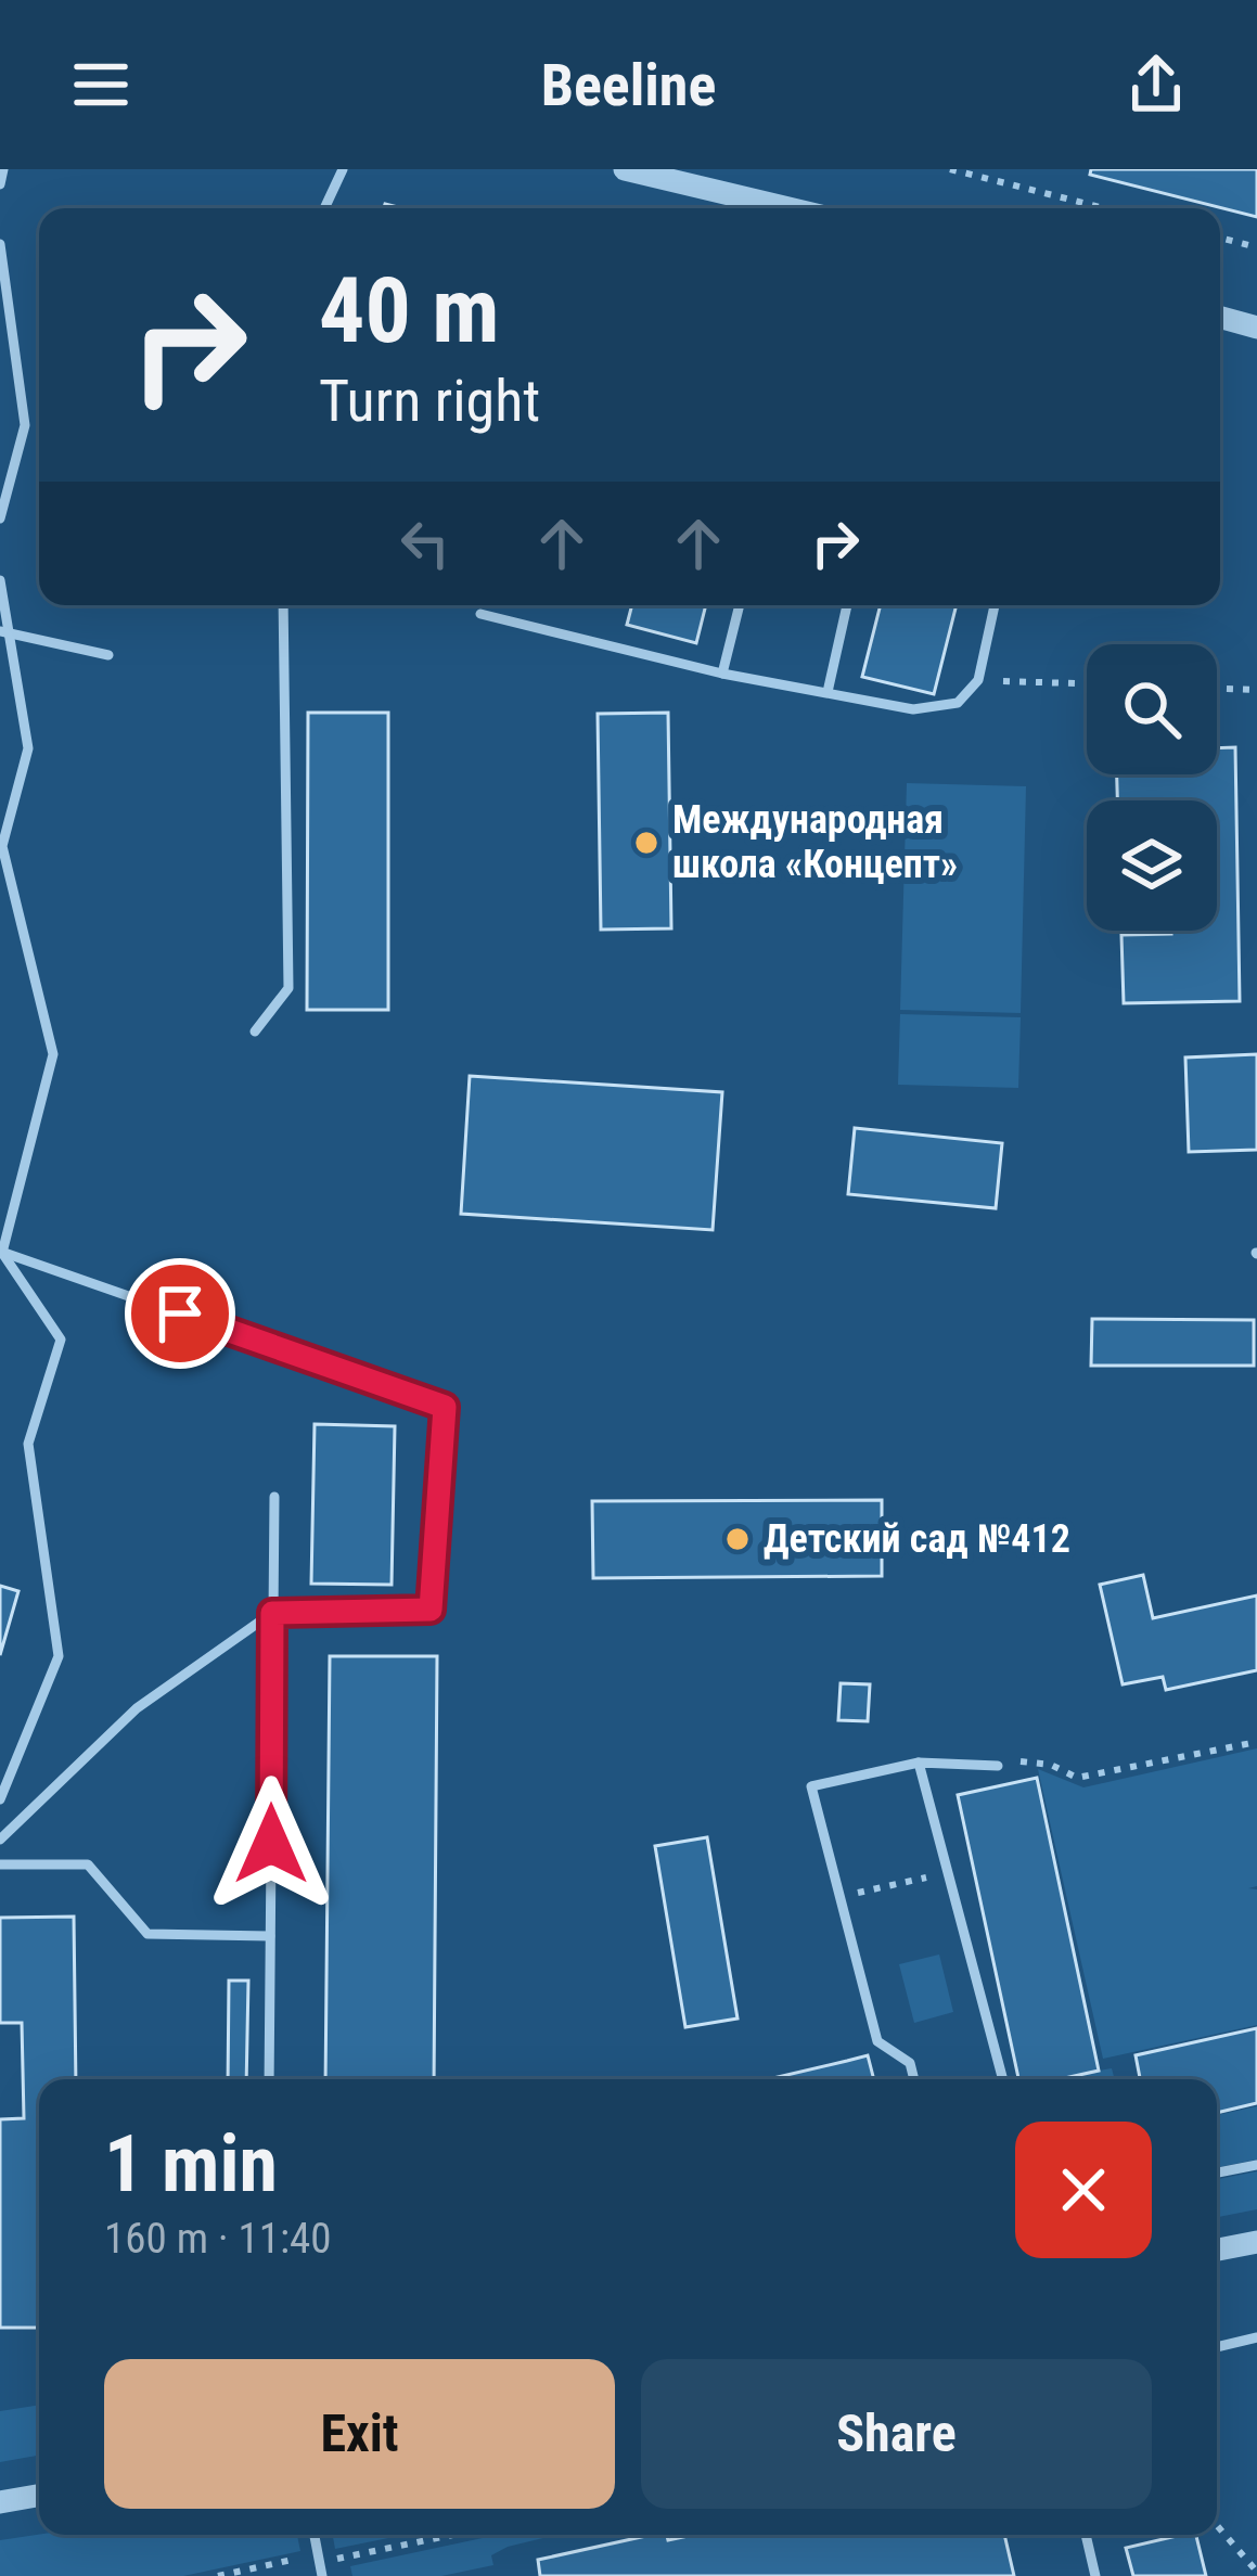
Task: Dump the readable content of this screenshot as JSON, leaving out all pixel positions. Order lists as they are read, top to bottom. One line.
{"places":["Международная школа «Концепт»","Детский сад №412"],"page":{"header":"Beeline","turn":["40 m","Turn right"],"heading":["1 min","160 m · 11:40"],"buttons":["Exit","Share"]}}
